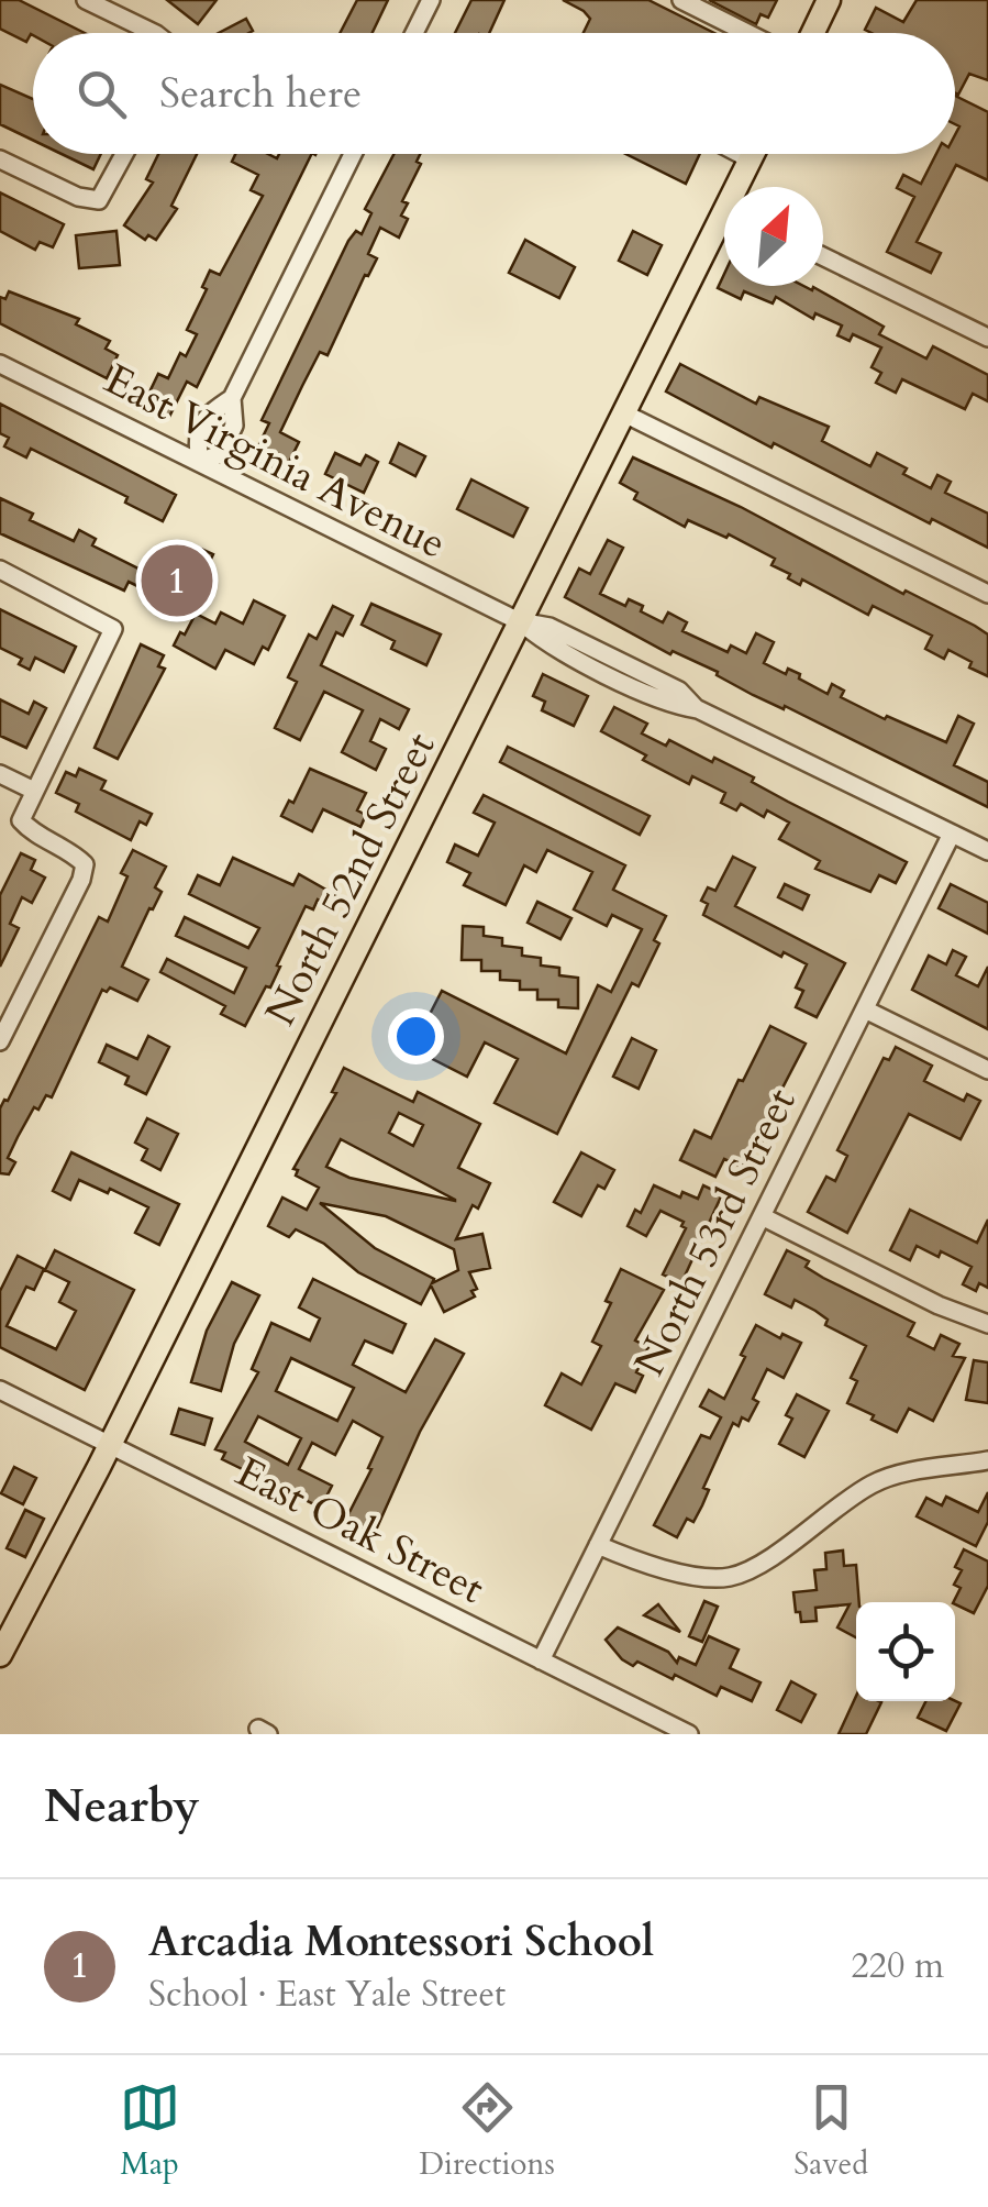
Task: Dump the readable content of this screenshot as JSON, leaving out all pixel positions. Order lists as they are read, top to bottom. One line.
{"streets":{"main road":["North 52nd Street"],"street":["East Virginia Avenue","North 53rd Street","East Oak Street"]},"crossings":[["East Virginia Avenue","North 52nd Street"],["East Virginia Avenue","North 53rd Street"],["North 52nd Street","East Oak Street"],["North 53rd Street","East Oak Street"]],"north":"top right","page":{"search":"Search here","pins":"1","heading":"Nearby","list":[{"mark":"1","name":"Arcadia Montessori School","note":"School · East Yale Street","value":"220 m"}],"nav":["Map","Directions","Saved"]}}
